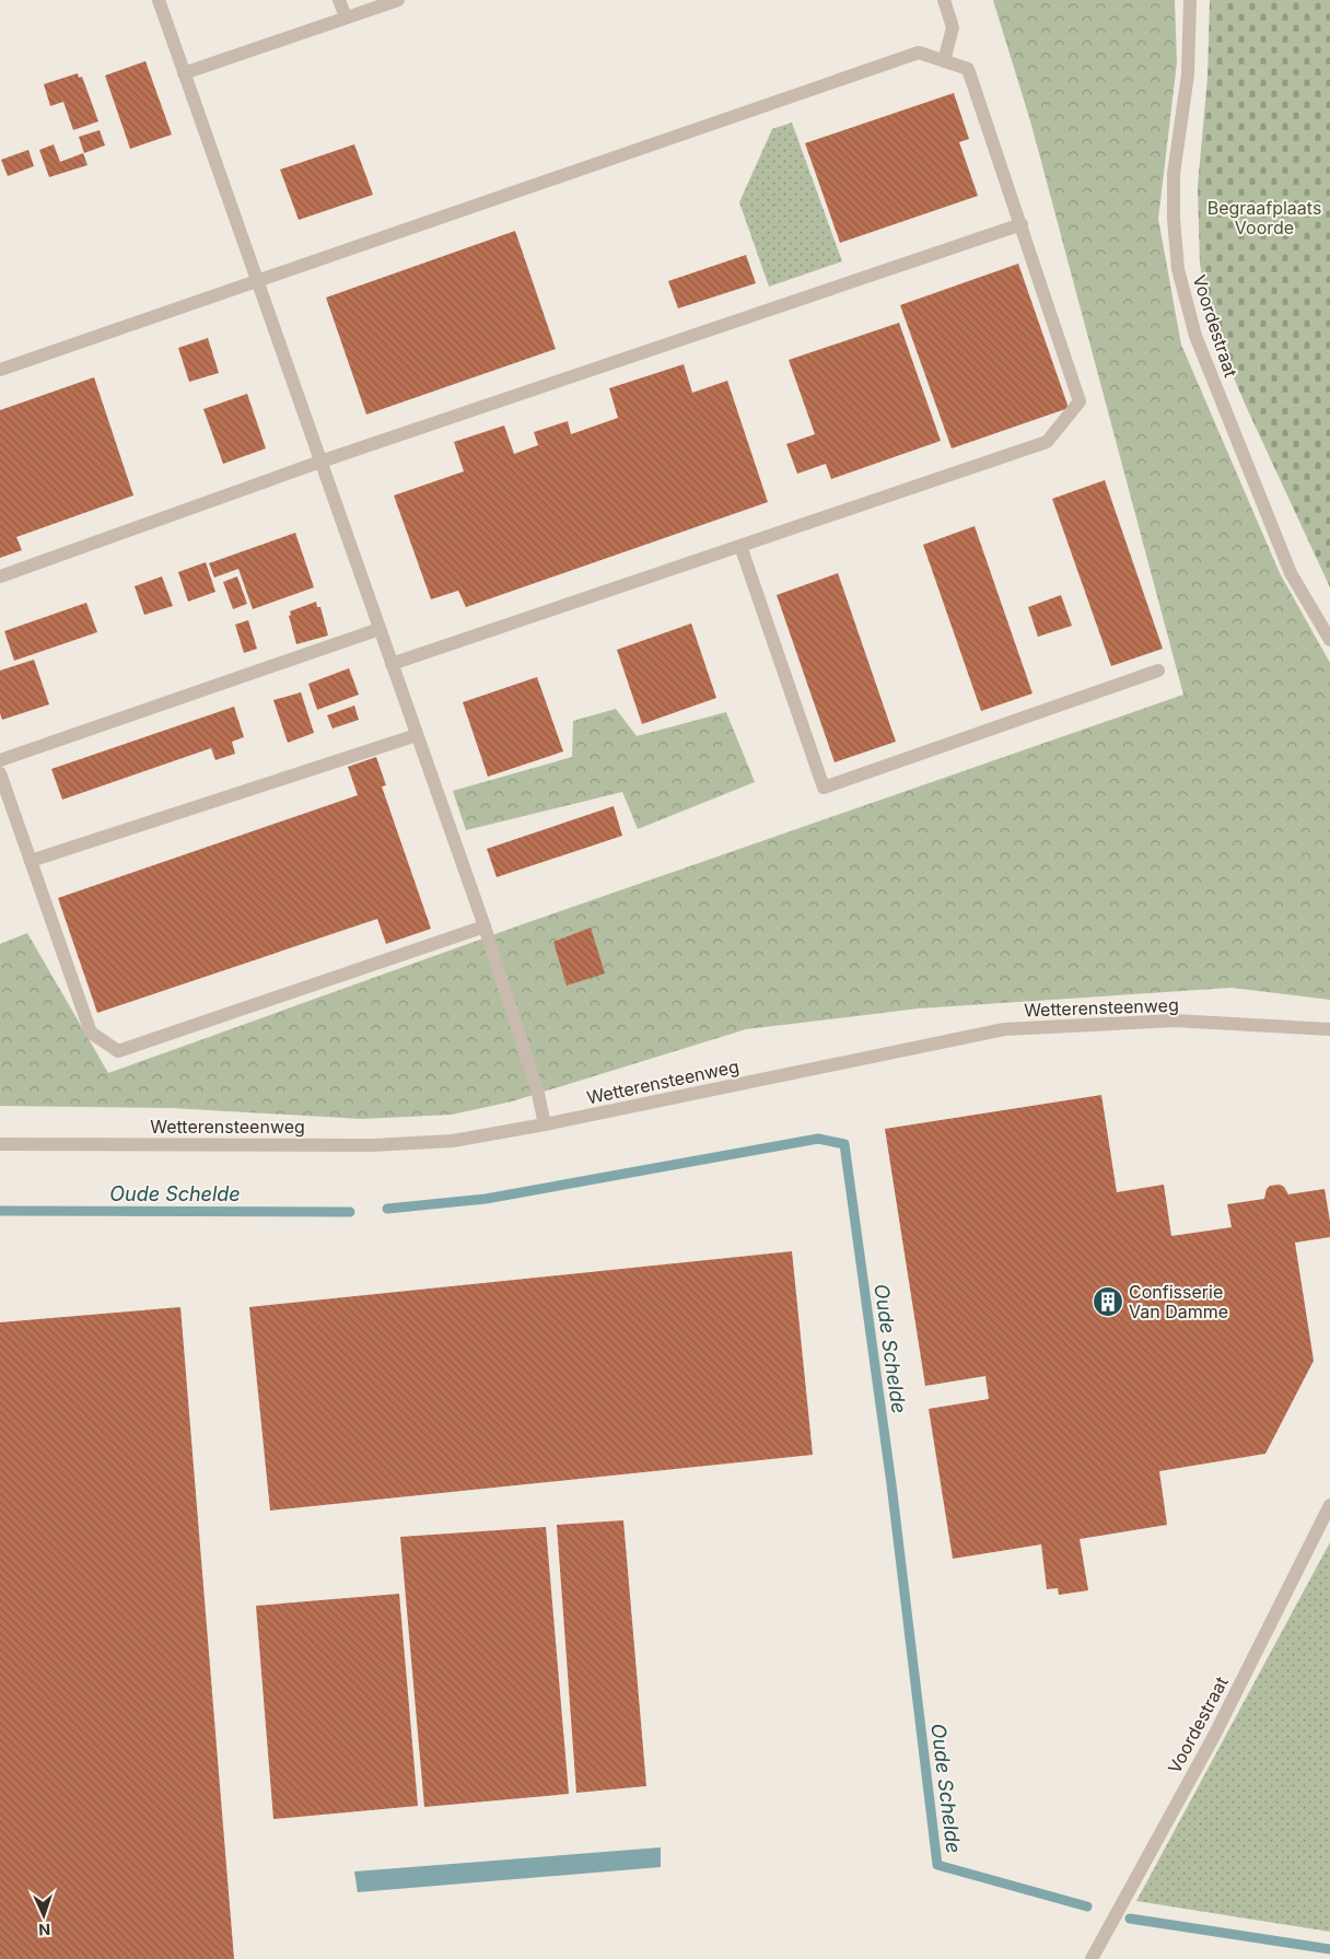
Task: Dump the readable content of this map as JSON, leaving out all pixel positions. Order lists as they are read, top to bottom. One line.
{"streets":{"street":["Voordestraat","Wetterensteenweg"]},"water":["Oude Schelde"],"parks":["Begraafplaats Voorde"],"places":{"building":["Confisserie Van Damme"]},"north":"bottom"}
